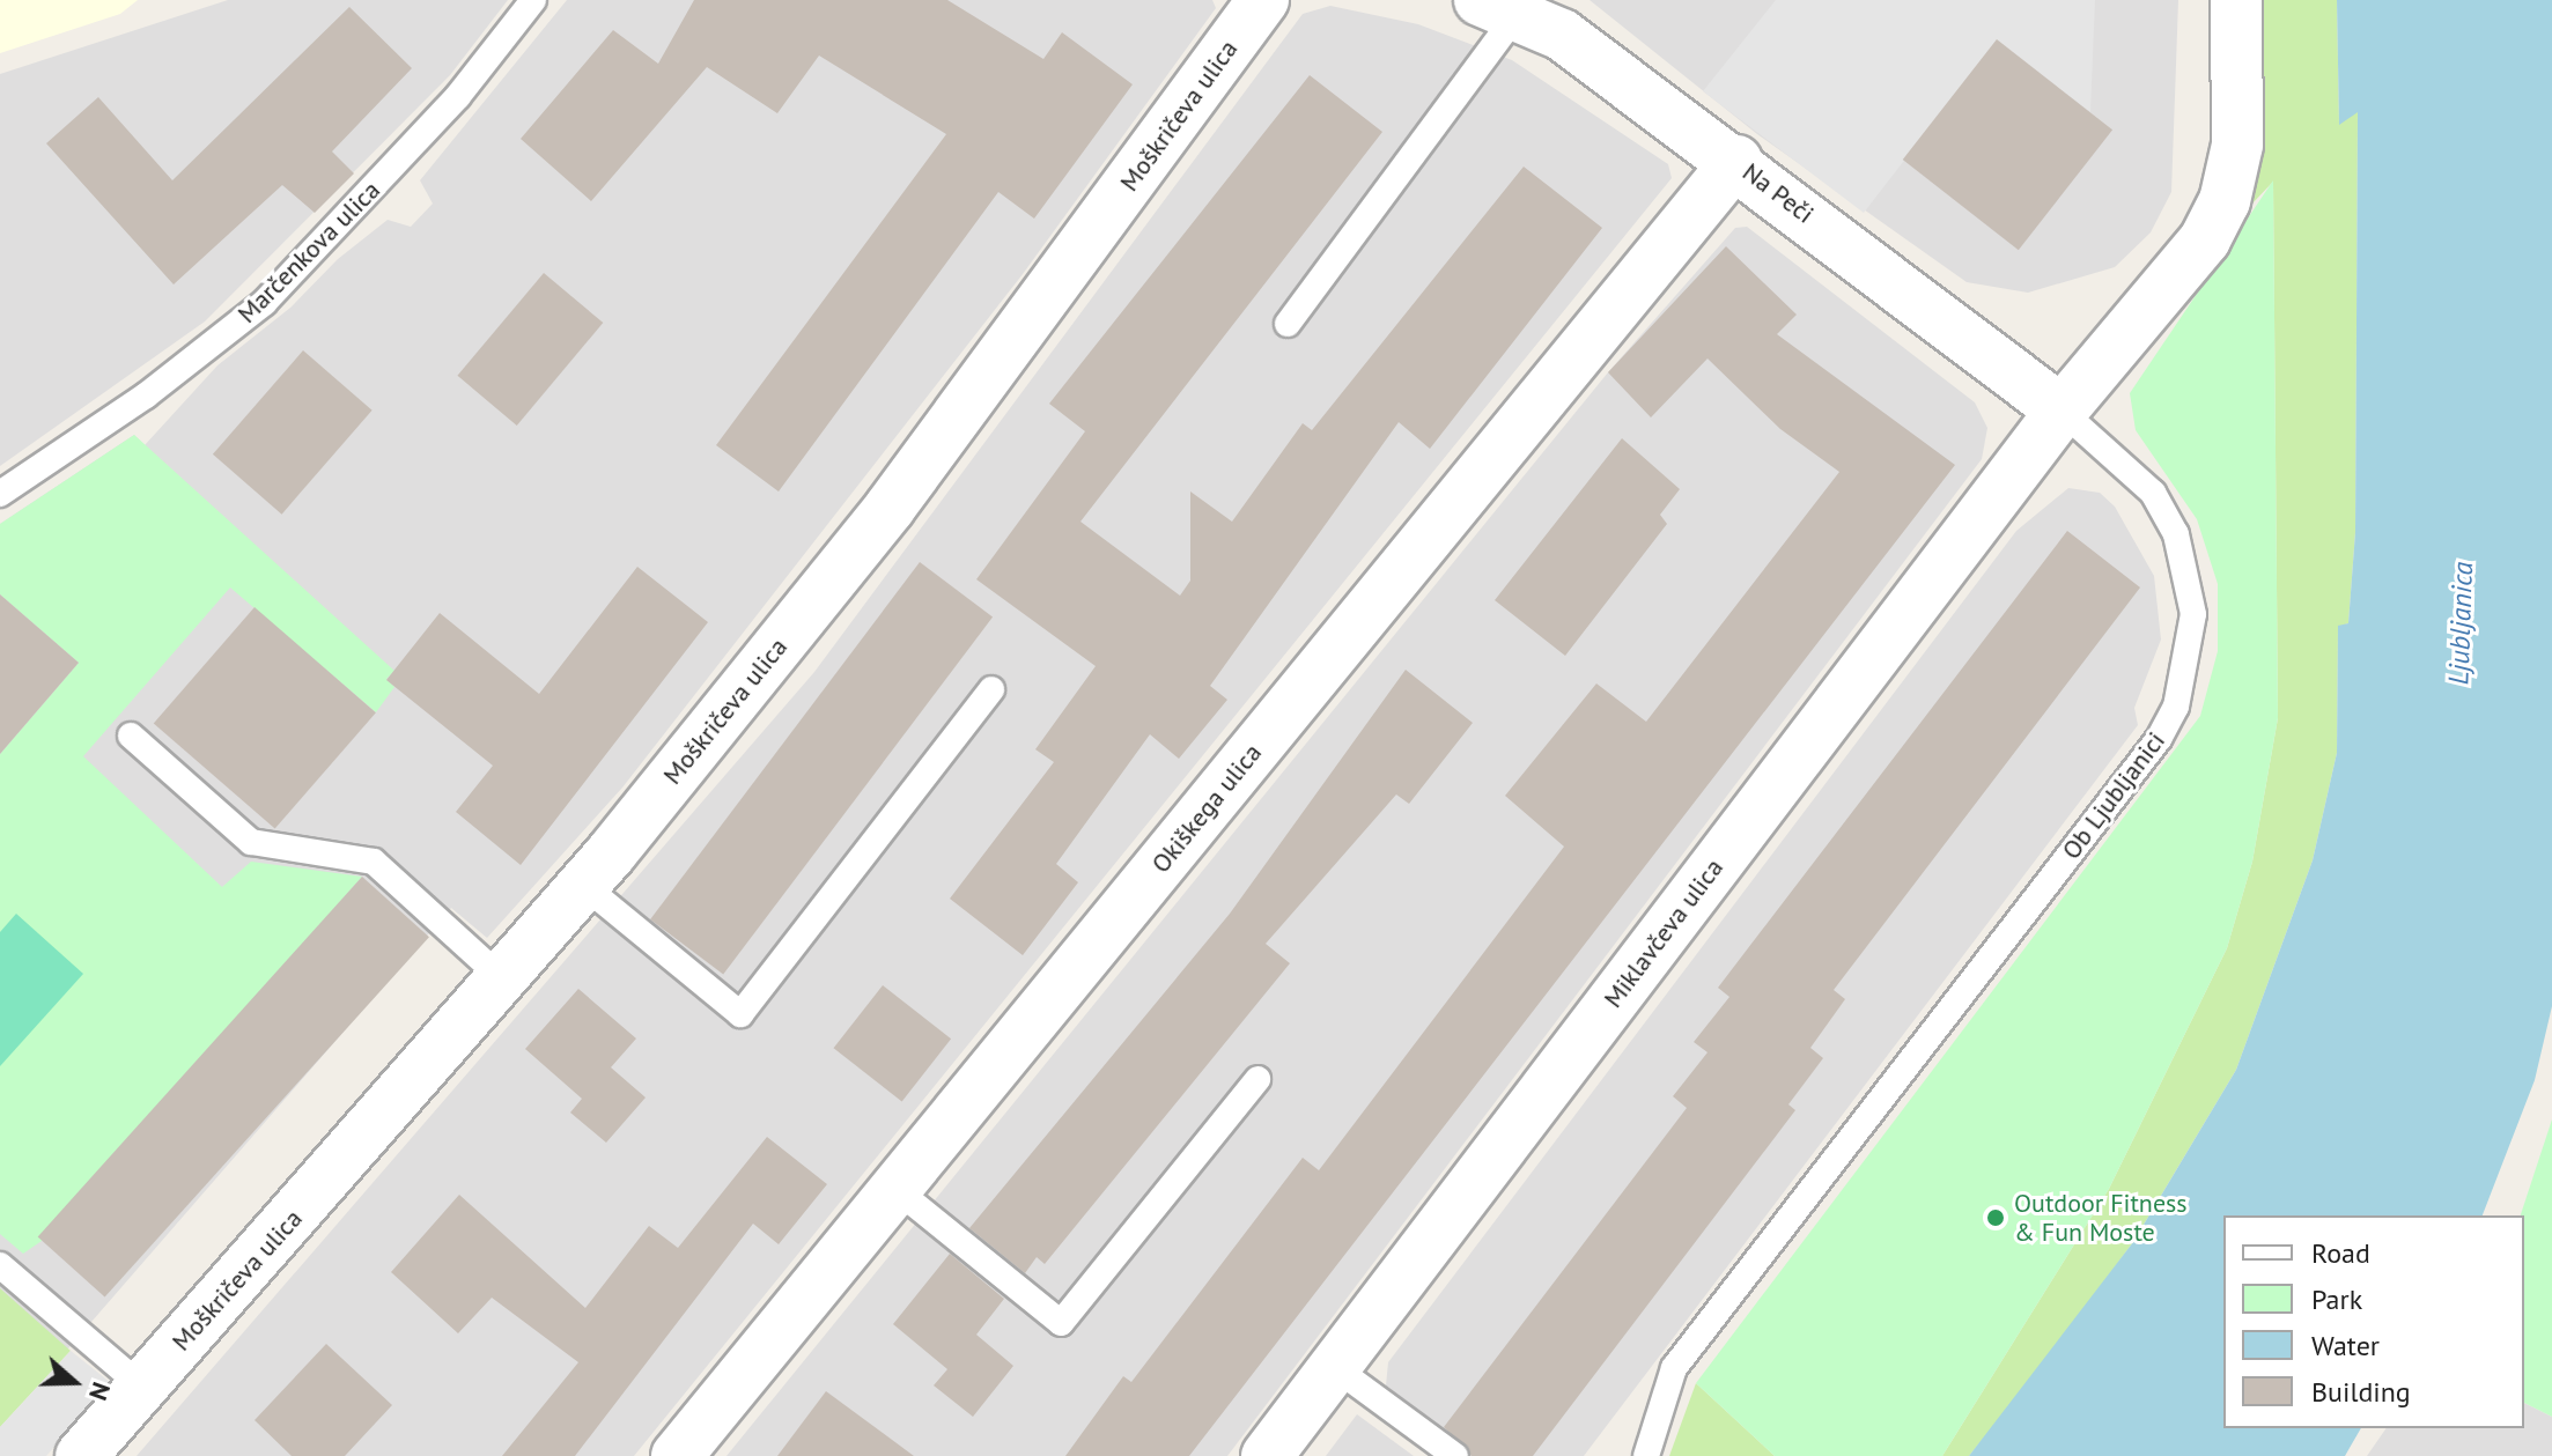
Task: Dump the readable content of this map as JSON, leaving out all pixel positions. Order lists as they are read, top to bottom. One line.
{"streets":{"street":["Moškričeva ulica","Na Peči","Okiškega ulica","Miklavčeva ulica"],"lane":["Marčenkova ulica","Ob Ljubljanici"]},"crossings":[["Na Peči","Ob Ljubljanici"],["Na Peči","Okiškega ulica"],["Na Peči","Miklavčeva ulica"],["Ob Ljubljanici","Miklavčeva ulica"]],"water":["Ljubljanica"],"places":["Outdoor Fitness & Fun Moste"],"legend":["Road","Park","Water","Building"],"north":"right"}
